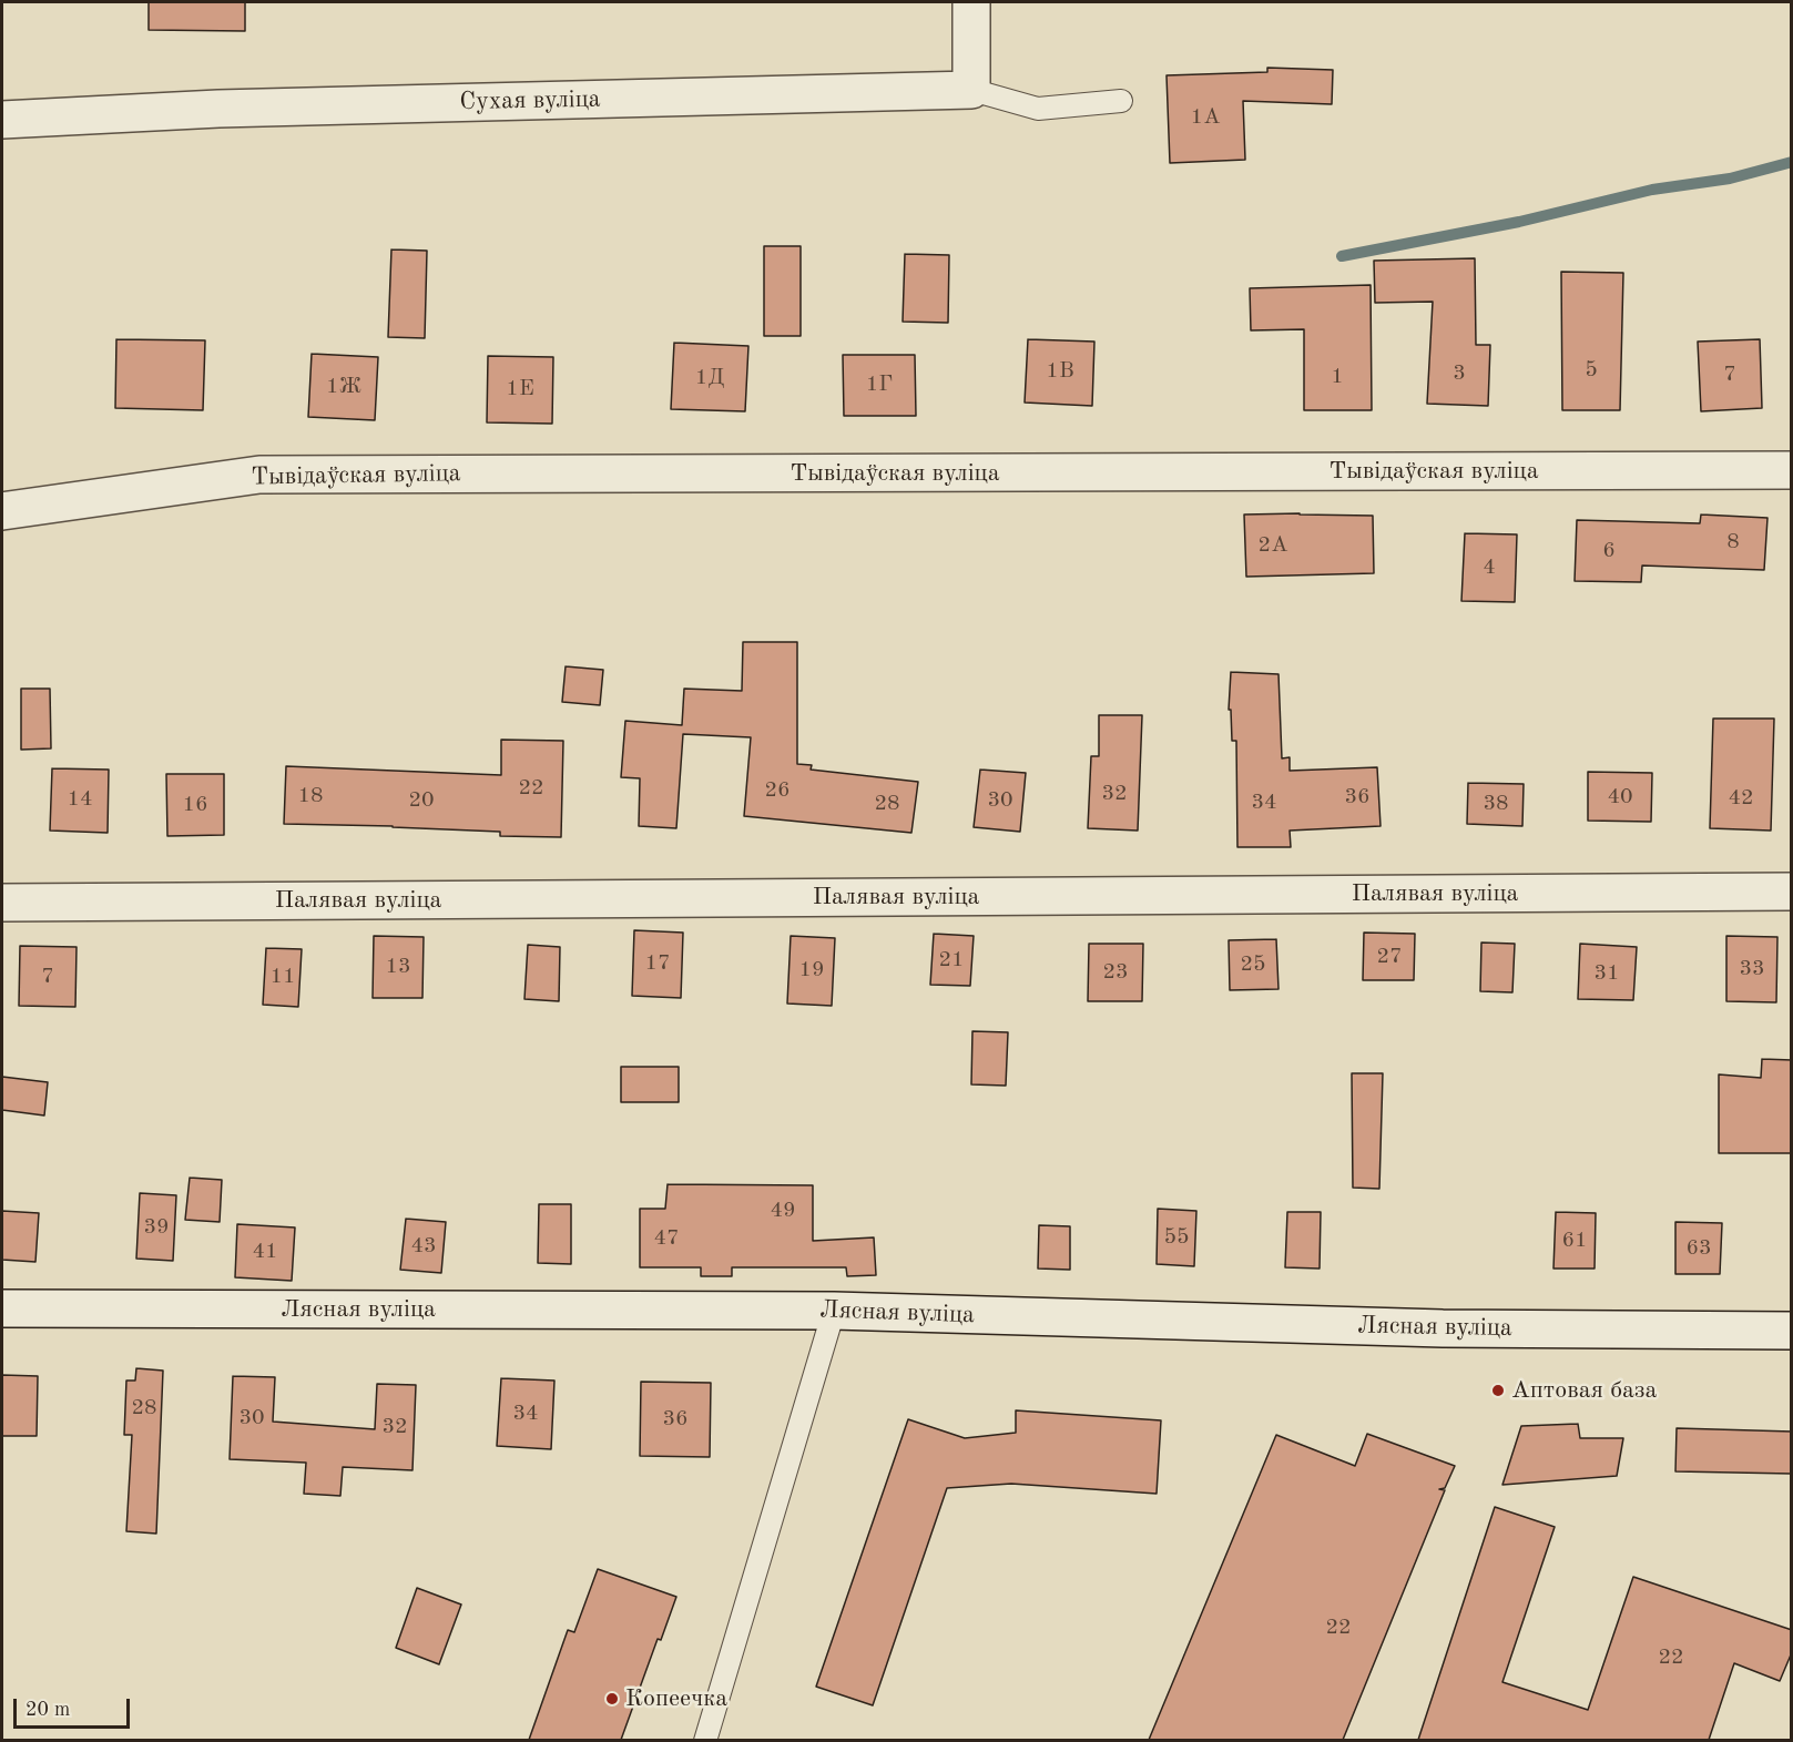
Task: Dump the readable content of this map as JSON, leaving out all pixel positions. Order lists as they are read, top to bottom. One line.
{"streets":{"street":["Сухая вуліца","Тывідаўская вуліца","Палявая вуліца","Лясная вуліца"]},"places":["Аптовая база","Копеечка"],"house_numbers":["1А","5","1В","3","7","1","1Д","1Г","1Ж","1Е","8","2А","6","4","22","26","32","18","36","40","42","14","20","30","34","28","38","16","27","21","17","25","13","33","19","23","31","7","11","49","39","55","47","61","43","63","41","28","34","30","36","32","22","22"],"scale_bar":"20 m"}
